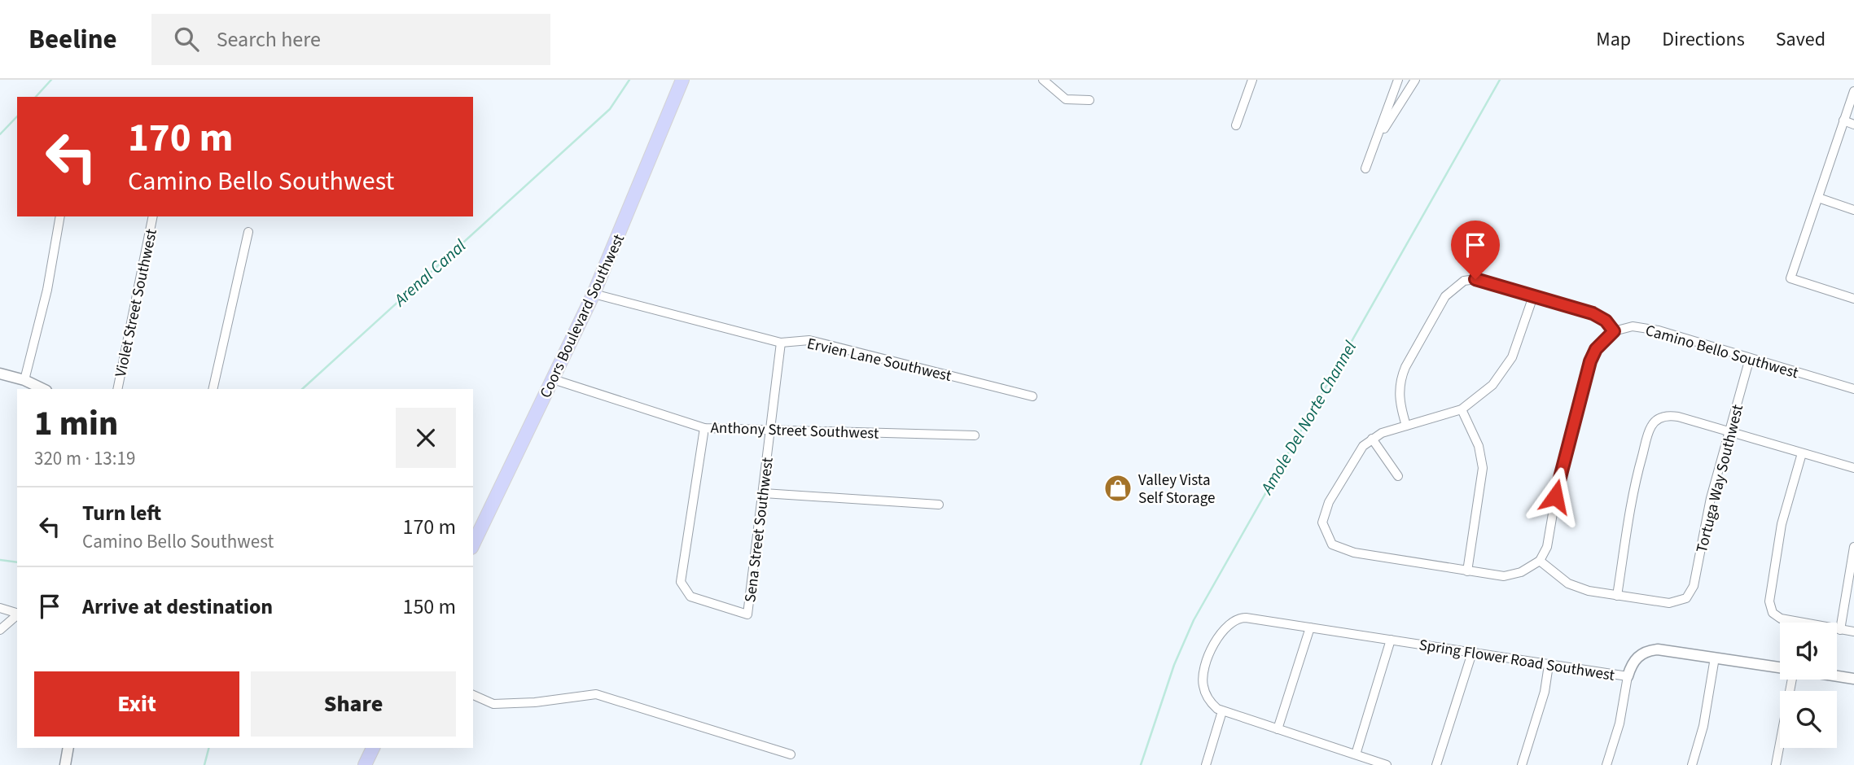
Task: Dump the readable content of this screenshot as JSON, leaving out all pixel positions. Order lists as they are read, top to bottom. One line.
{"streets":{"main road":["Coors Boulevard Southwest"],"street":["Violet Street Southwest","Camino Bello Southwest","Ervien Lane Southwest","Anthony Street Southwest","Tortuga Way Southwest","Sena Street Southwest","Spring Flower Road Southwest"]},"crossings":[["Coors Boulevard Southwest","Ervien Lane Southwest"],["Coors Boulevard Southwest","Anthony Street Southwest"],["Camino Bello Southwest","Tortuga Way Southwest"],["Ervien Lane Southwest","Sena Street Southwest"],["Anthony Street Southwest","Sena Street Southwest"]],"water":["Arenal Canal","Amole Del Norte Channel"],"places":{"shop":["Valley Vista Self Storage"]},"page":{"header":"Beeline","search":"Search here","nav":["Map","Directions","Saved"],"turn":["170 m","Camino Bello Southwest"],"heading":["1 min","320 m · 13:19"],"list":[{"name":"Turn left","note":"Camino Bello Southwest","value":"170 m"},{"name":"Arrive at destination","value":"150 m"}],"buttons":["Exit","Share"]}}
